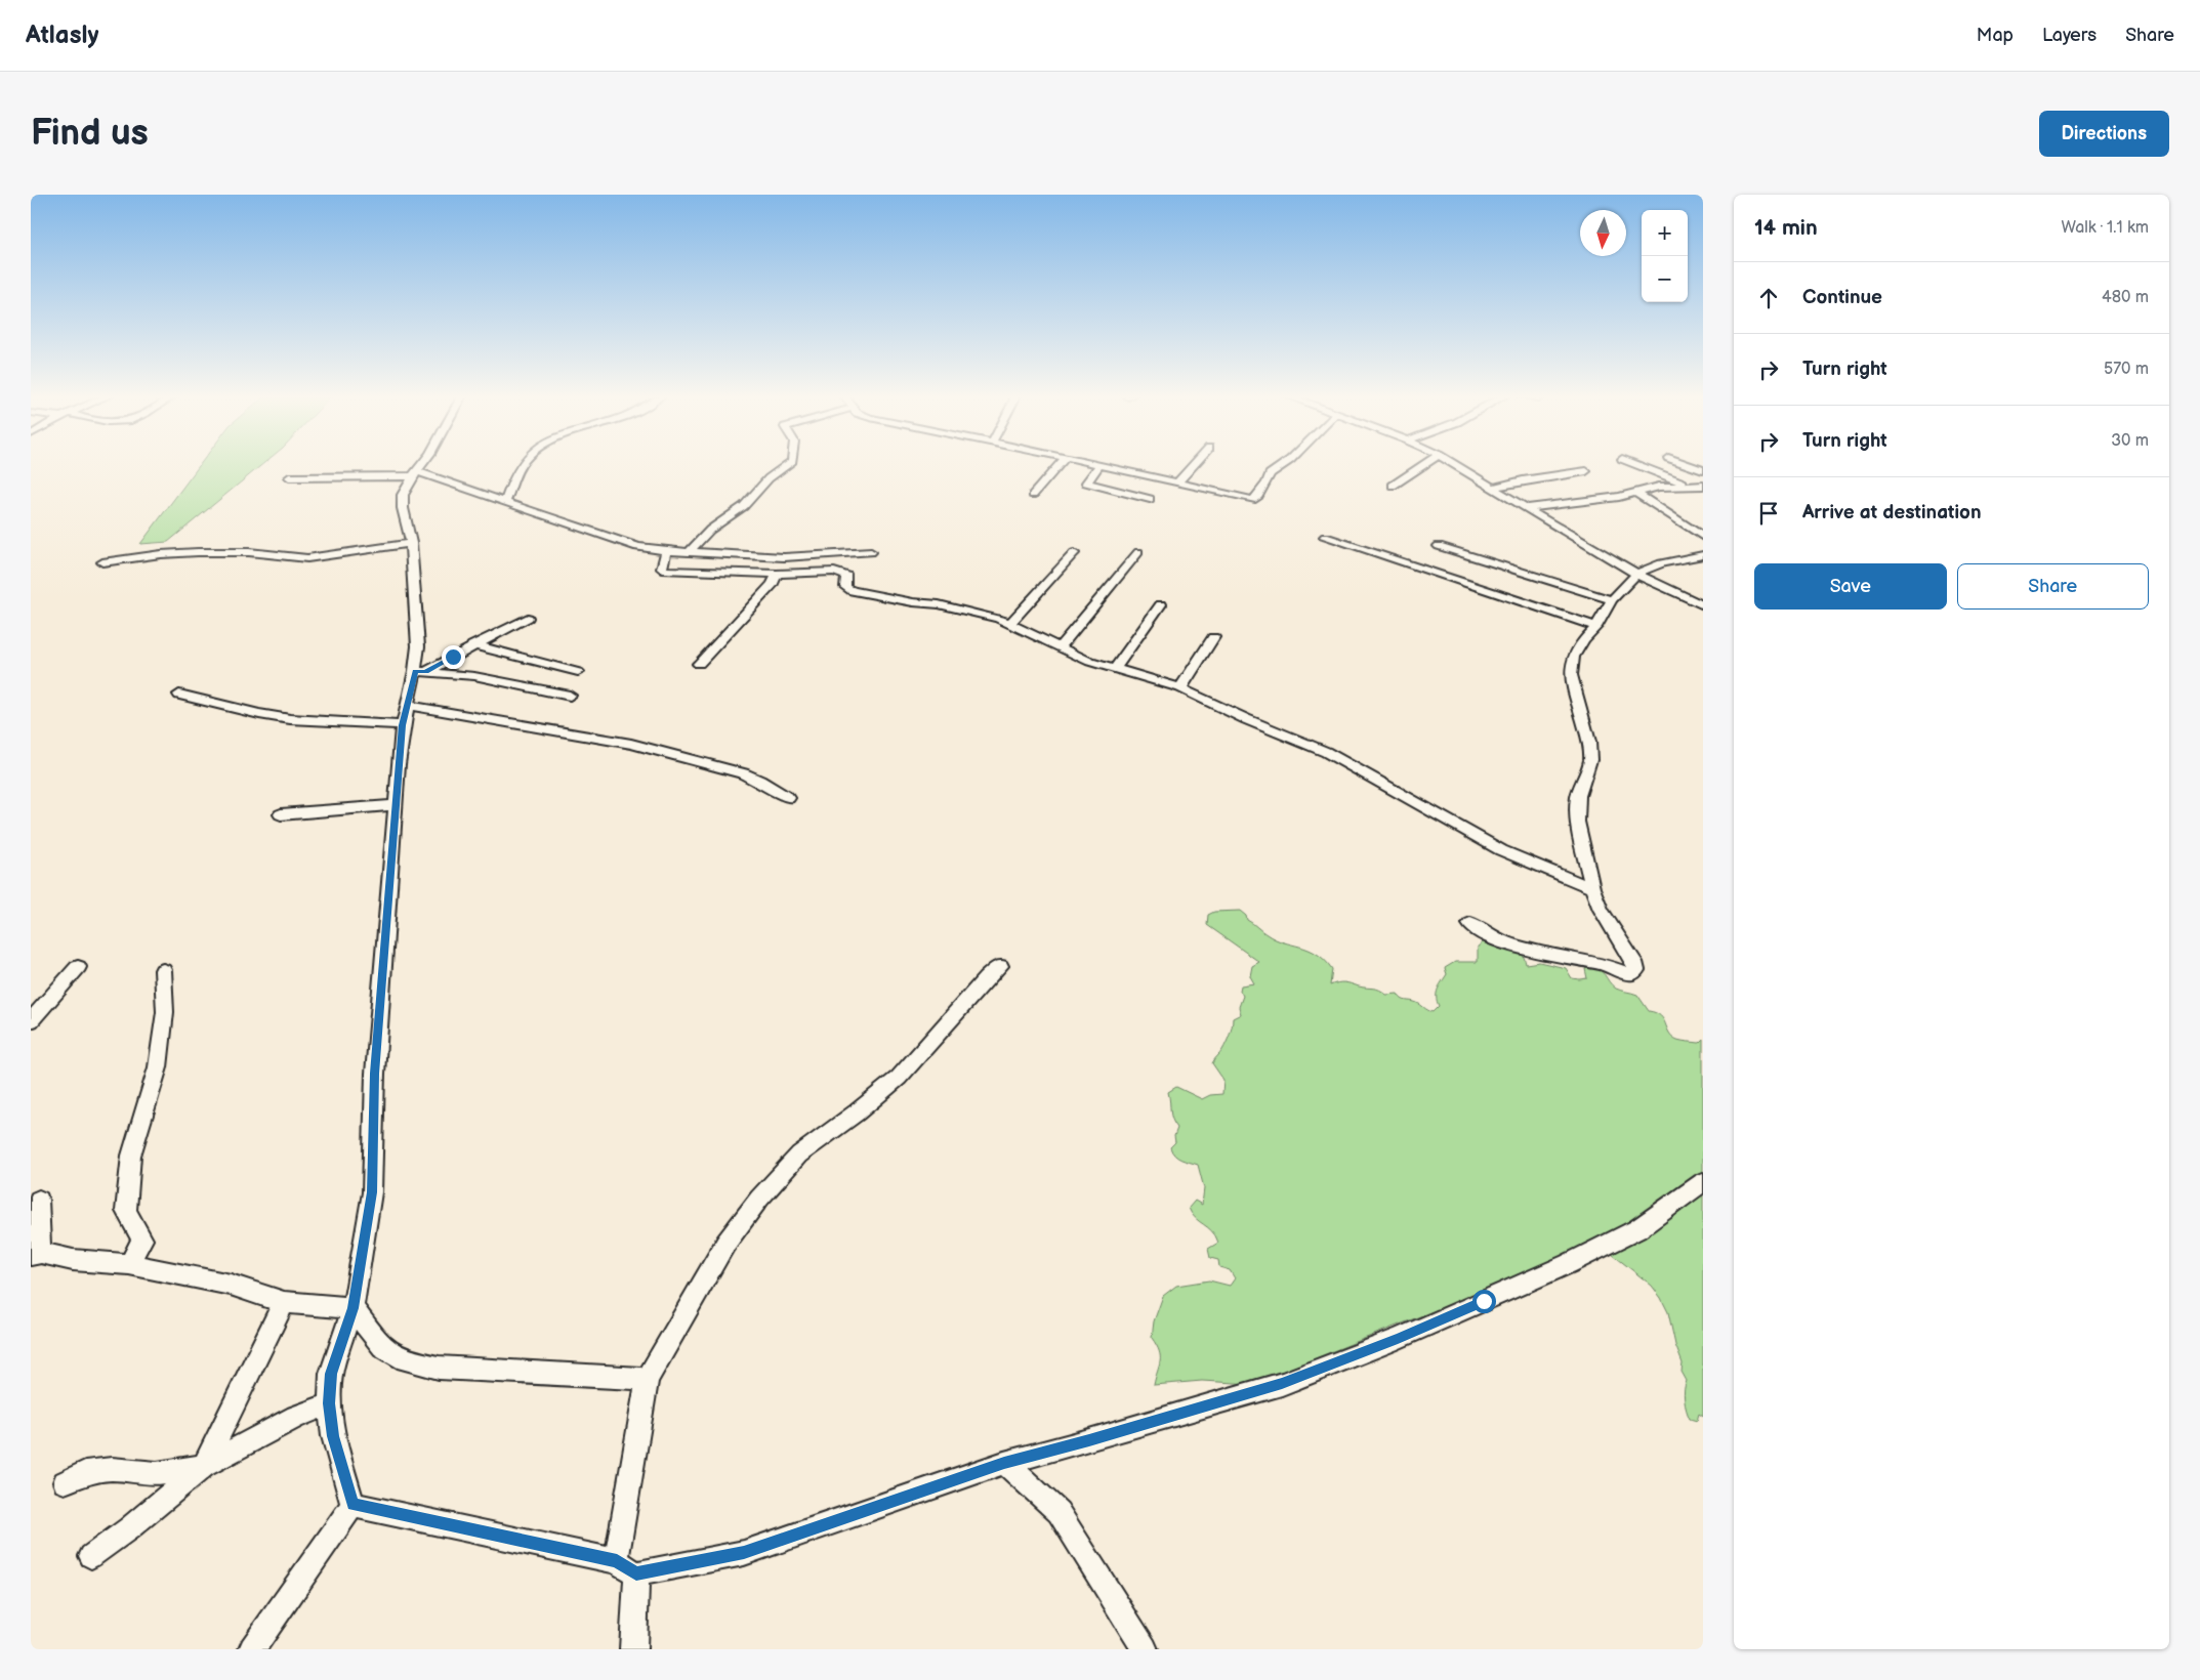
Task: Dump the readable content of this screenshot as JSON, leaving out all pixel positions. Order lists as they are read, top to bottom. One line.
{"north":"bottom","page":{"header":"Atlasly","nav":["Map","Layers","Share"],"buttons":["Directions",["Save","Share"]],"title":"Find us","heading":["14 min","Walk · 1.1 km"],"map_buttons":["+","−"],"list":[["Continue","480 m"],["Turn right","570 m"],["Turn right","30 m"],"Arrive at destination"]}}
